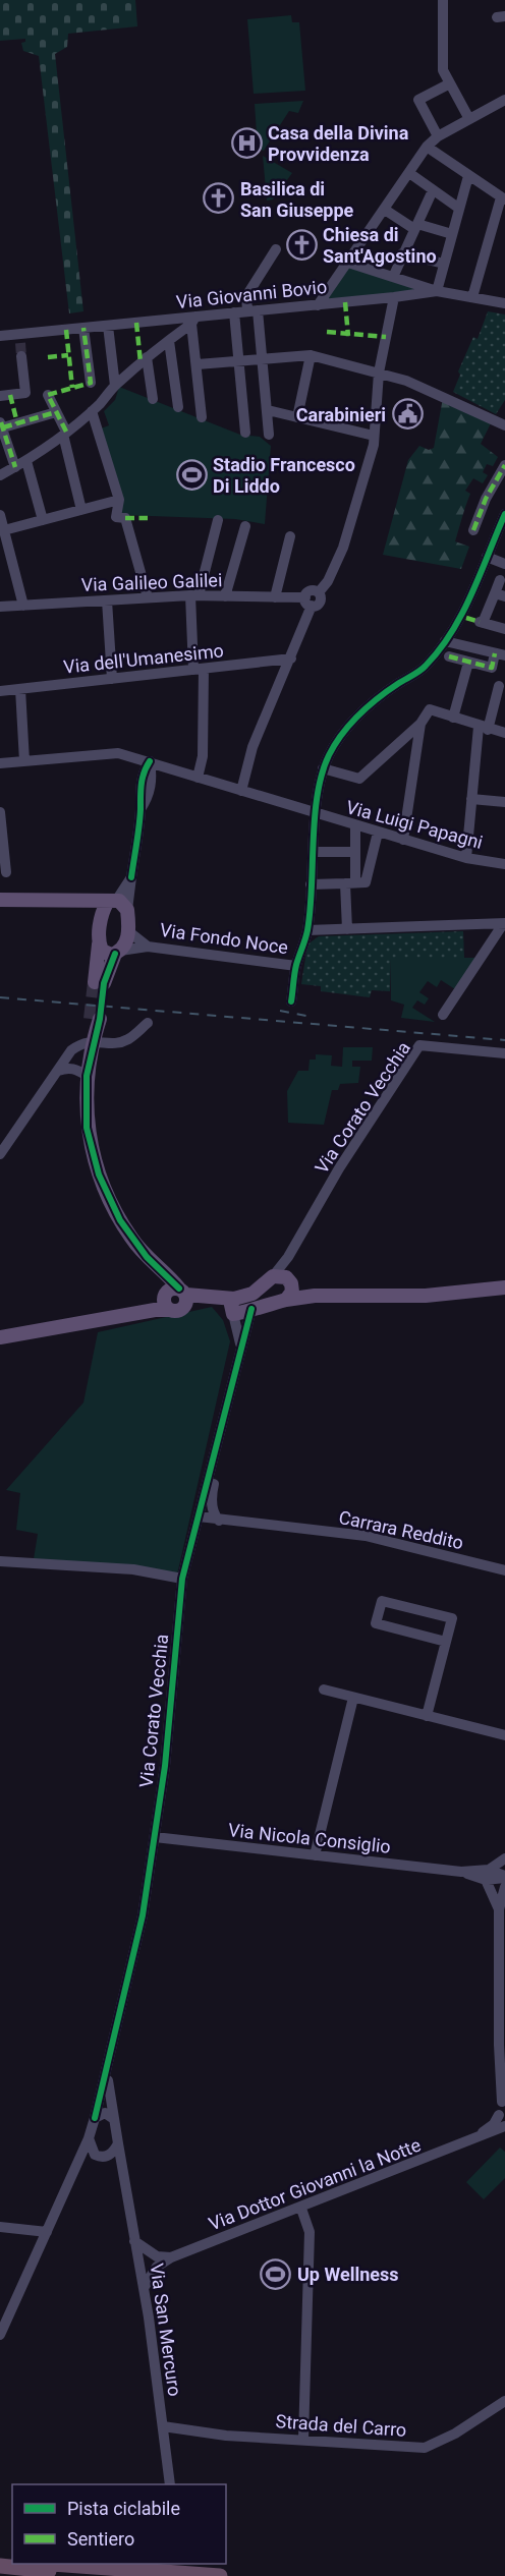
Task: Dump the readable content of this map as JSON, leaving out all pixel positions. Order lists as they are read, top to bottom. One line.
{"streets":{"street":["Via Giovanni Bovio","Via Galileo Galilei","Via dell'Umanesimo","Via Luigi Papagni","Via Fondo Noce","Via Corato Vecchia","Carrara Reddito","Via Nicola Consiglio","Via Dottor Giovanni la Notte","Via San Mercuro","Strada del Carro"]},"crossings":[["Via Corato Vecchia","Carrara Reddito"],["Via Corato Vecchia","Via Nicola Consiglio"],["Via Corato Vecchia","Via San Mercuro"],["Via Dottor Giovanni la Notte","Via San Mercuro"],["Via San Mercuro","Strada del Carro"]],"places":{"hospital":["Casa della Divina Provvidenza"],"church":["Basilica di San Giuseppe","Chiesa di Sant'Agostino"],"public building":["Carabinieri"],"sports":["Stadio Francesco Di Liddo","Up Wellness"]},"legend":["Pista ciclabile","Sentiero"]}
